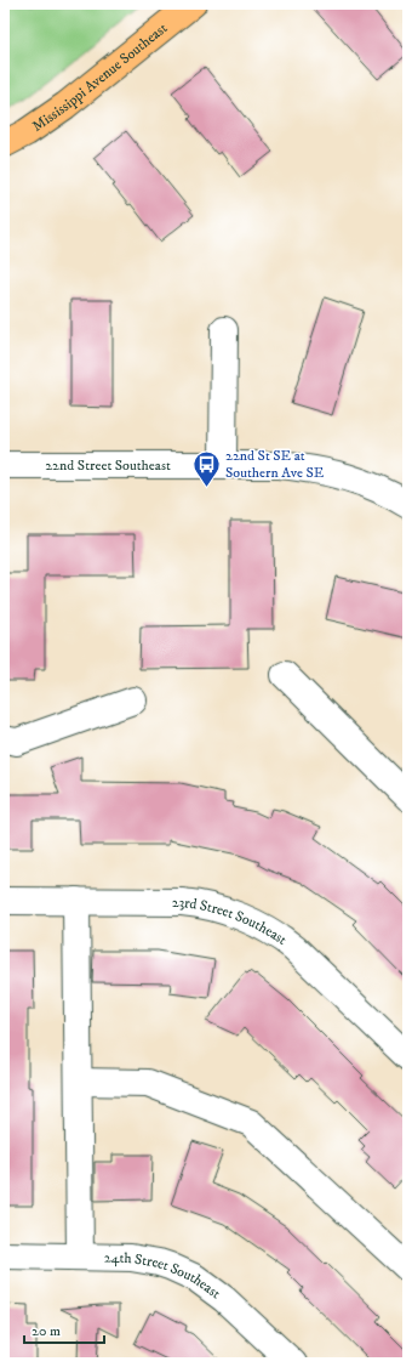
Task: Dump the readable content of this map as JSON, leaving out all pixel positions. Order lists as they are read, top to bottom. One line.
{"streets":{"main road":["Mississippi Avenue Southeast"],"street":["22nd Street Southeast","23rd Street Southeast","24th Street Southeast"]},"places":{"bus stop":["22nd St SE at Southern Ave SE"]},"scale_bar":"20 m"}
